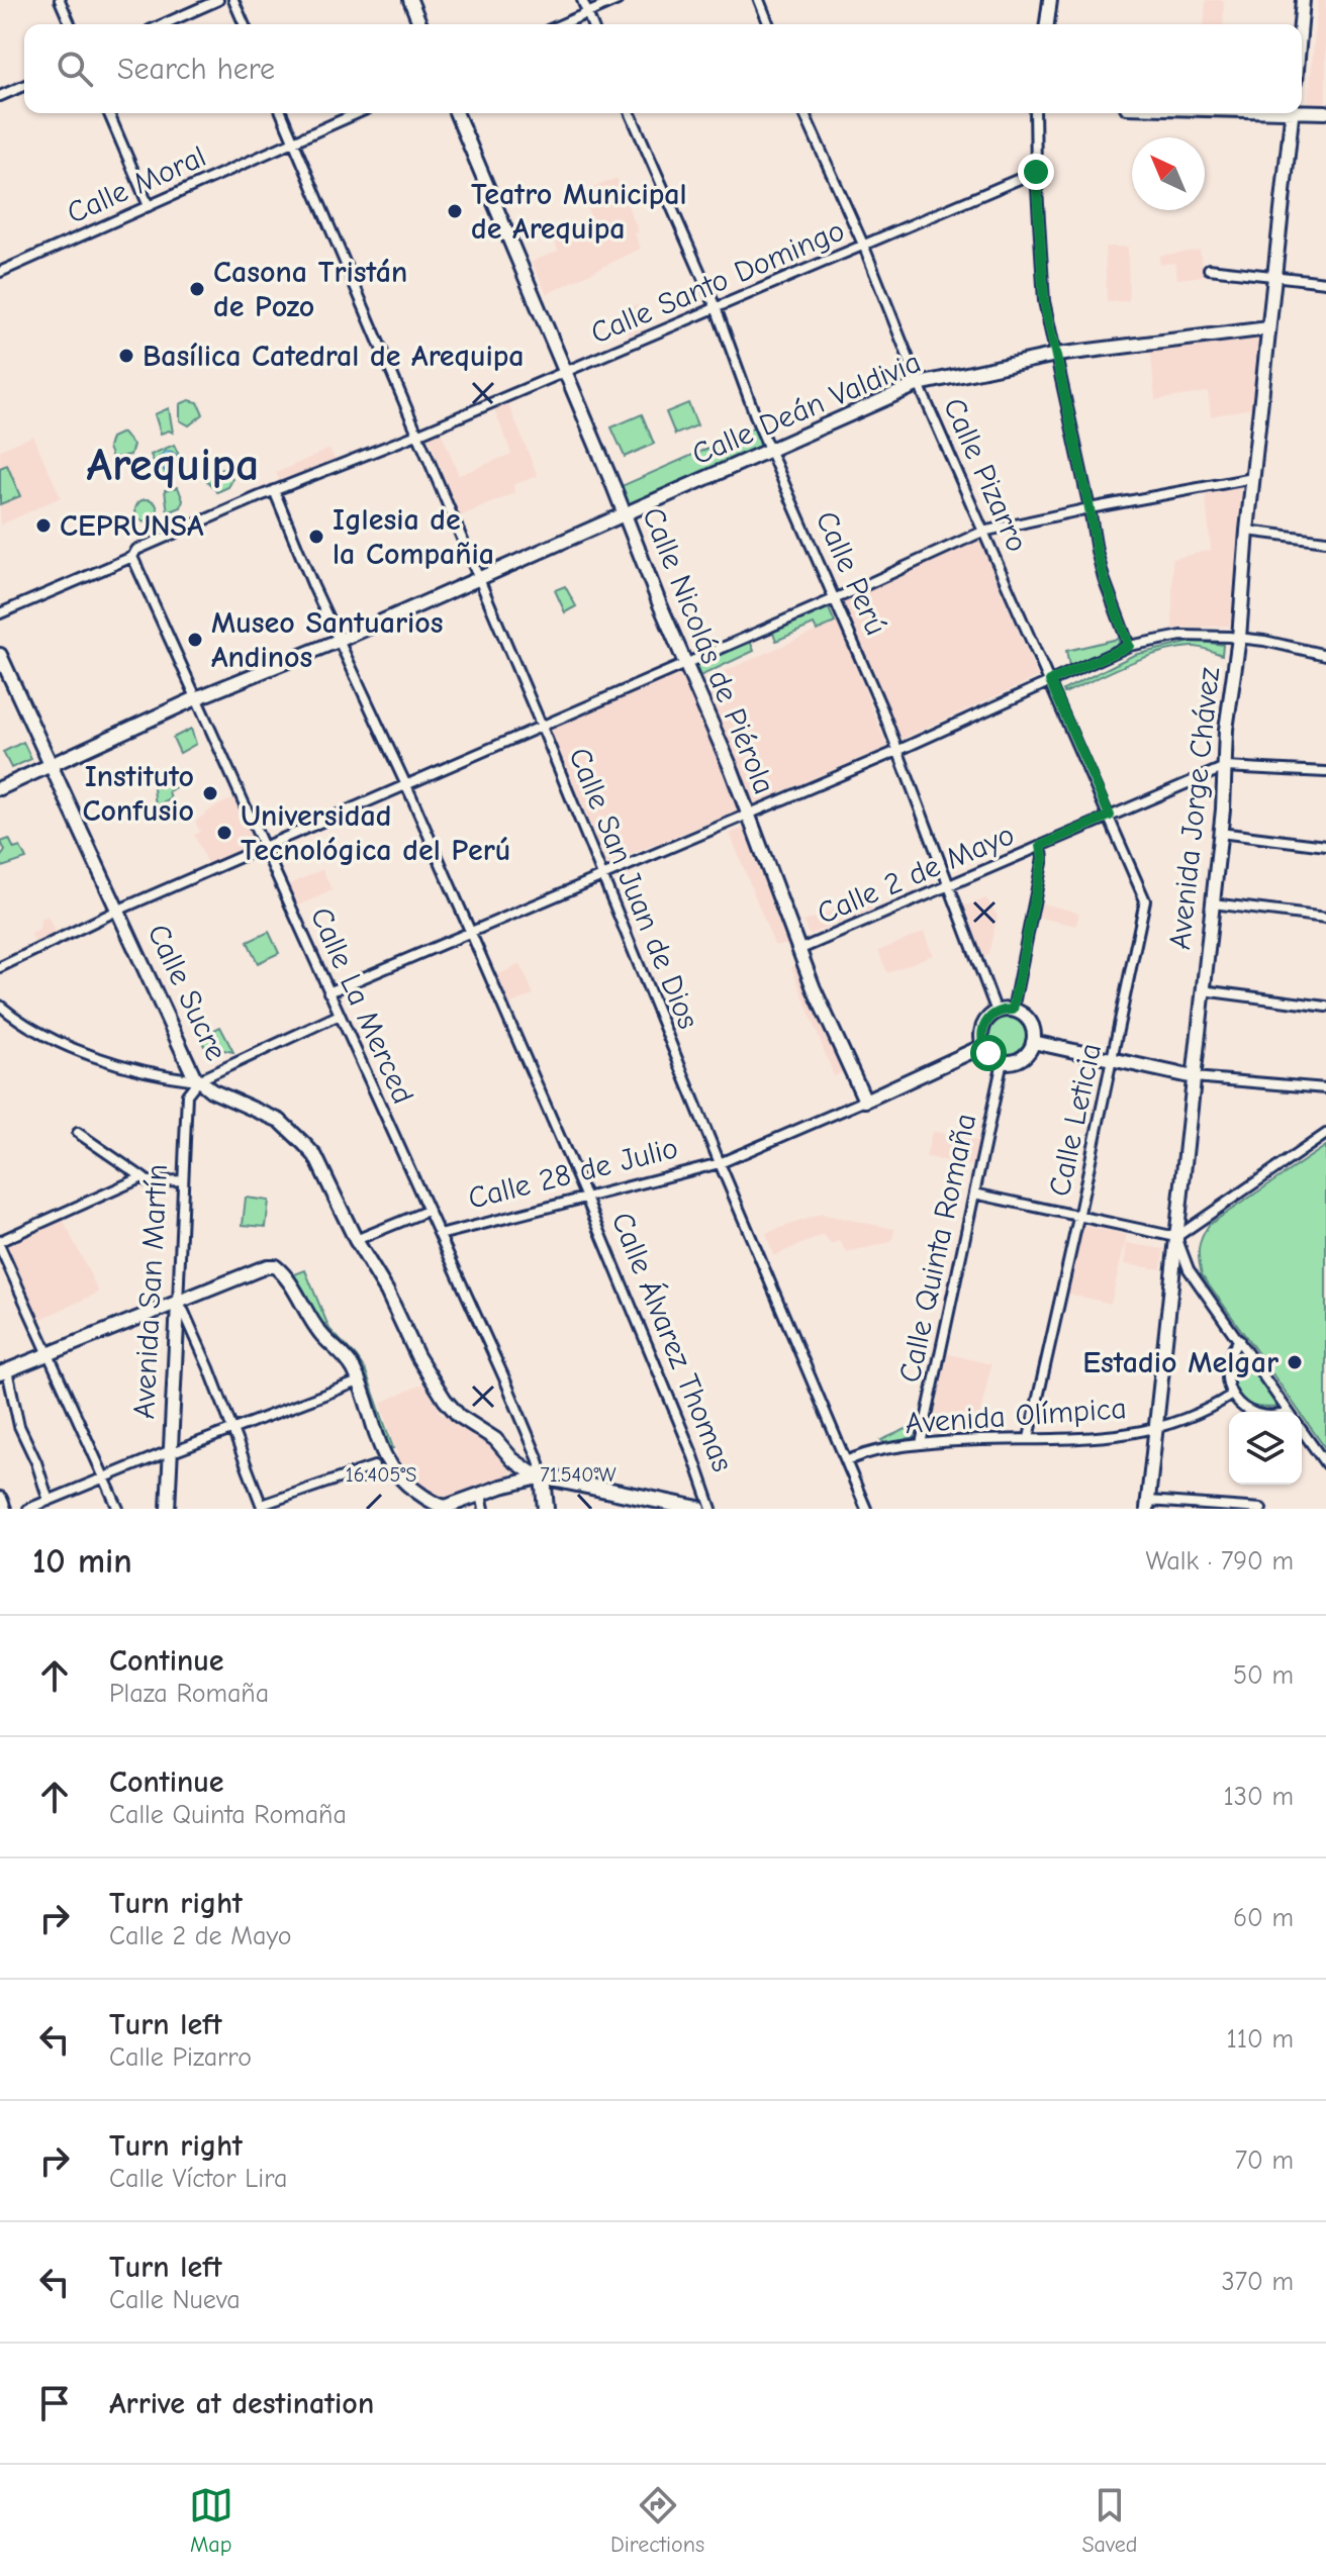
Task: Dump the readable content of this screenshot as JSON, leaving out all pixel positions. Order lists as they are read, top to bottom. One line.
{"streets":{"street":["Calle Moral","Calle Santo Domingo","Calle Deán Valdivia","Calle Pizarro","Calle Perú","Calle Nicolás de Piérola","Avenida Jorge Chávez","Calle 2 de Mayo","Calle San Juan de Dios","Calle Sucre","Calle La Merced","Calle Leticia","Calle 28 de Julio","Calle Quinta Romaña","Avenida San Martín","Calle Álvarez Thomas","Avenida Olímpica"]},"crossings":[["Calle Moral","Calle San Juan de Dios"],["Calle Santo Domingo","Calle Pizarro"],["Calle Santo Domingo","Calle Perú"],["Calle Santo Domingo","Calle Nicolás de Piérola"],["Calle Santo Domingo","Calle San Juan de Dios"],["Calle Santo Domingo","Calle La Merced"],["Calle Santo Domingo","Calle Álvarez Thomas"],["Calle Deán Valdivia","Calle Pizarro"],["Calle Deán Valdivia","Calle Perú"],["Calle Deán Valdivia","Calle Nicolás de Piérola"],["Calle Deán Valdivia","Avenida Jorge Chávez"],["Calle Deán Valdivia","Calle San Juan de Dios"],["Calle Deán Valdivia","Calle Sucre"],["Calle Deán Valdivia","Calle La Merced"],["Calle Deán Valdivia","Calle Álvarez Thomas"],["Calle Pizarro","Calle 2 de Mayo"],["Calle Pizarro","Calle Leticia"],["Calle Perú","Calle 2 de Mayo"],["Calle Perú","Calle Quinta Romaña"],["Calle Nicolás de Piérola","Calle 2 de Mayo"],["Calle Nicolás de Piérola","Calle 28 de Julio"],["Avenida Jorge Chávez","Calle 2 de Mayo"],["Avenida Jorge Chávez","Avenida Olímpica"],["Calle 2 de Mayo","Calle Leticia"],["Calle San Juan de Dios","Calle 28 de Julio"],["Calle San Juan de Dios","Avenida Olímpica"],["Calle Sucre","Calle La Merced"],["Calle Sucre","Calle 28 de Julio"],["Calle Sucre","Avenida San Martín"],["Calle La Merced","Calle 28 de Julio"],["Calle Leticia","Avenida Olímpica"],["Calle 28 de Julio","Calle Álvarez Thomas"],["Calle Quinta Romaña","Avenida Olímpica"]],"districts":["Arequipa"],"places":["Teatro Municipal de Arequipa","Casona Tristán de Pozo","Basílica Catedral de Arequipa","CEPRUNSA","Iglesia de la Compañia","Museo Santuarios Andinos","Instituto Confusio","Universidad Tecnológica del Perú","Estadio Melgar"],"north":"top left","page":{"search":"Search here","heading":["10 min","Walk · 790 m"],"list":[["Continue","Plaza Romaña","50 m"],["Continue","Calle Quinta Romaña","130 m"],["Turn right","Calle 2 de Mayo","60 m"],["Turn left","Calle Pizarro","110 m"],["Turn right","Calle Víctor Lira","70 m"],["Turn left","Calle Nueva","370 m"],"Arrive at destination"],"nav":["Map","Directions","Saved"]},"coordinates":["71.540°W","16.405°S"]}
